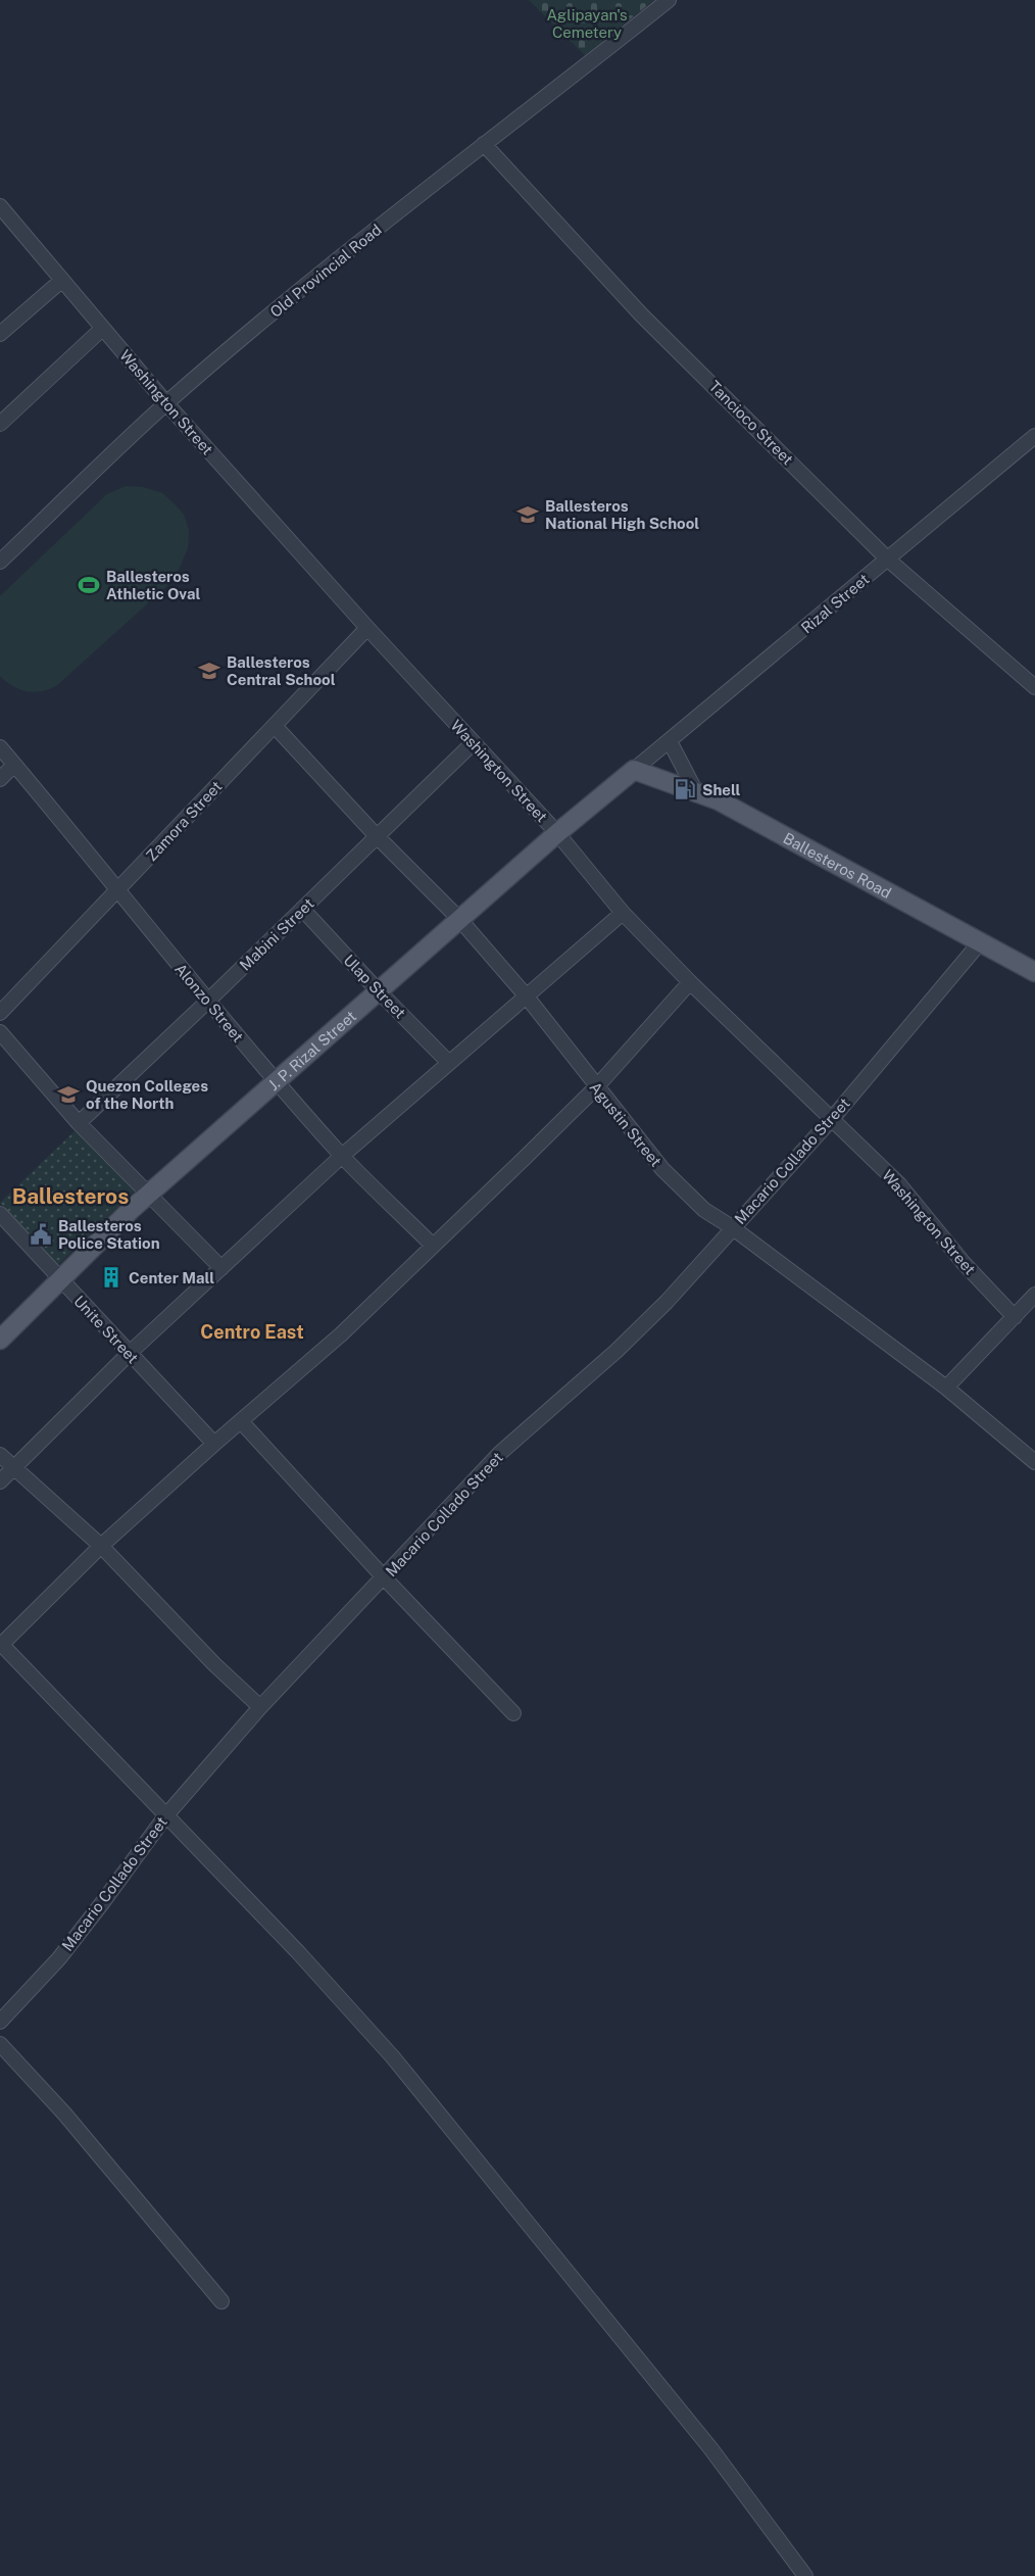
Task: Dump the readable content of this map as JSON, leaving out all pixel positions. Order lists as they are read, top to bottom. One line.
{"streets":{"main road":["Ballesteros Road","J. P. Rizal Street"],"street":["Old Provincial Road","Washington Street","Tancioco Street","Rizal Street","Zamora Street","Mabini Street","Ulap Street","Alonzo Street","Agustin Street","Macario Collado Street","Unite Street"]},"crossings":[["Old Provincial Road","Washington Street"],["Old Provincial Road","Tancioco Street"],["Washington Street","Zamora Street"],["Washington Street","Mabini Street"],["Washington Street","J. P. Rizal Street"],["Washington Street","Macario Collado Street"],["Tancioco Street","Rizal Street"],["Rizal Street","Ballesteros Road"],["Rizal Street","J. P. Rizal Street"],["Zamora Street","Alonzo Street"],["Zamora Street","Agustin Street"],["Ballesteros Road","J. P. Rizal Street"],["Ballesteros Road","Macario Collado Street"],["Mabini Street","Ulap Street"],["Mabini Street","Alonzo Street"],["Mabini Street","Agustin Street"],["Ulap Street","J. P. Rizal Street"],["Alonzo Street","J. P. Rizal Street"],["J. P. Rizal Street","Agustin Street"],["J. P. Rizal Street","Unite Street"],["Agustin Street","Macario Collado Street"]],"districts":["Ballesteros","Centro East"],"parks":["Aglipayan's Cemetery"],"places":{"school or university":["Ballesteros National High School","Ballesteros Central School","Quezon Colleges of the North"],"sports":["Ballesteros Athletic Oval"],"fuel station":["Shell"],"public building":["Ballesteros Police Station"],"building":["Center Mall"]}}
